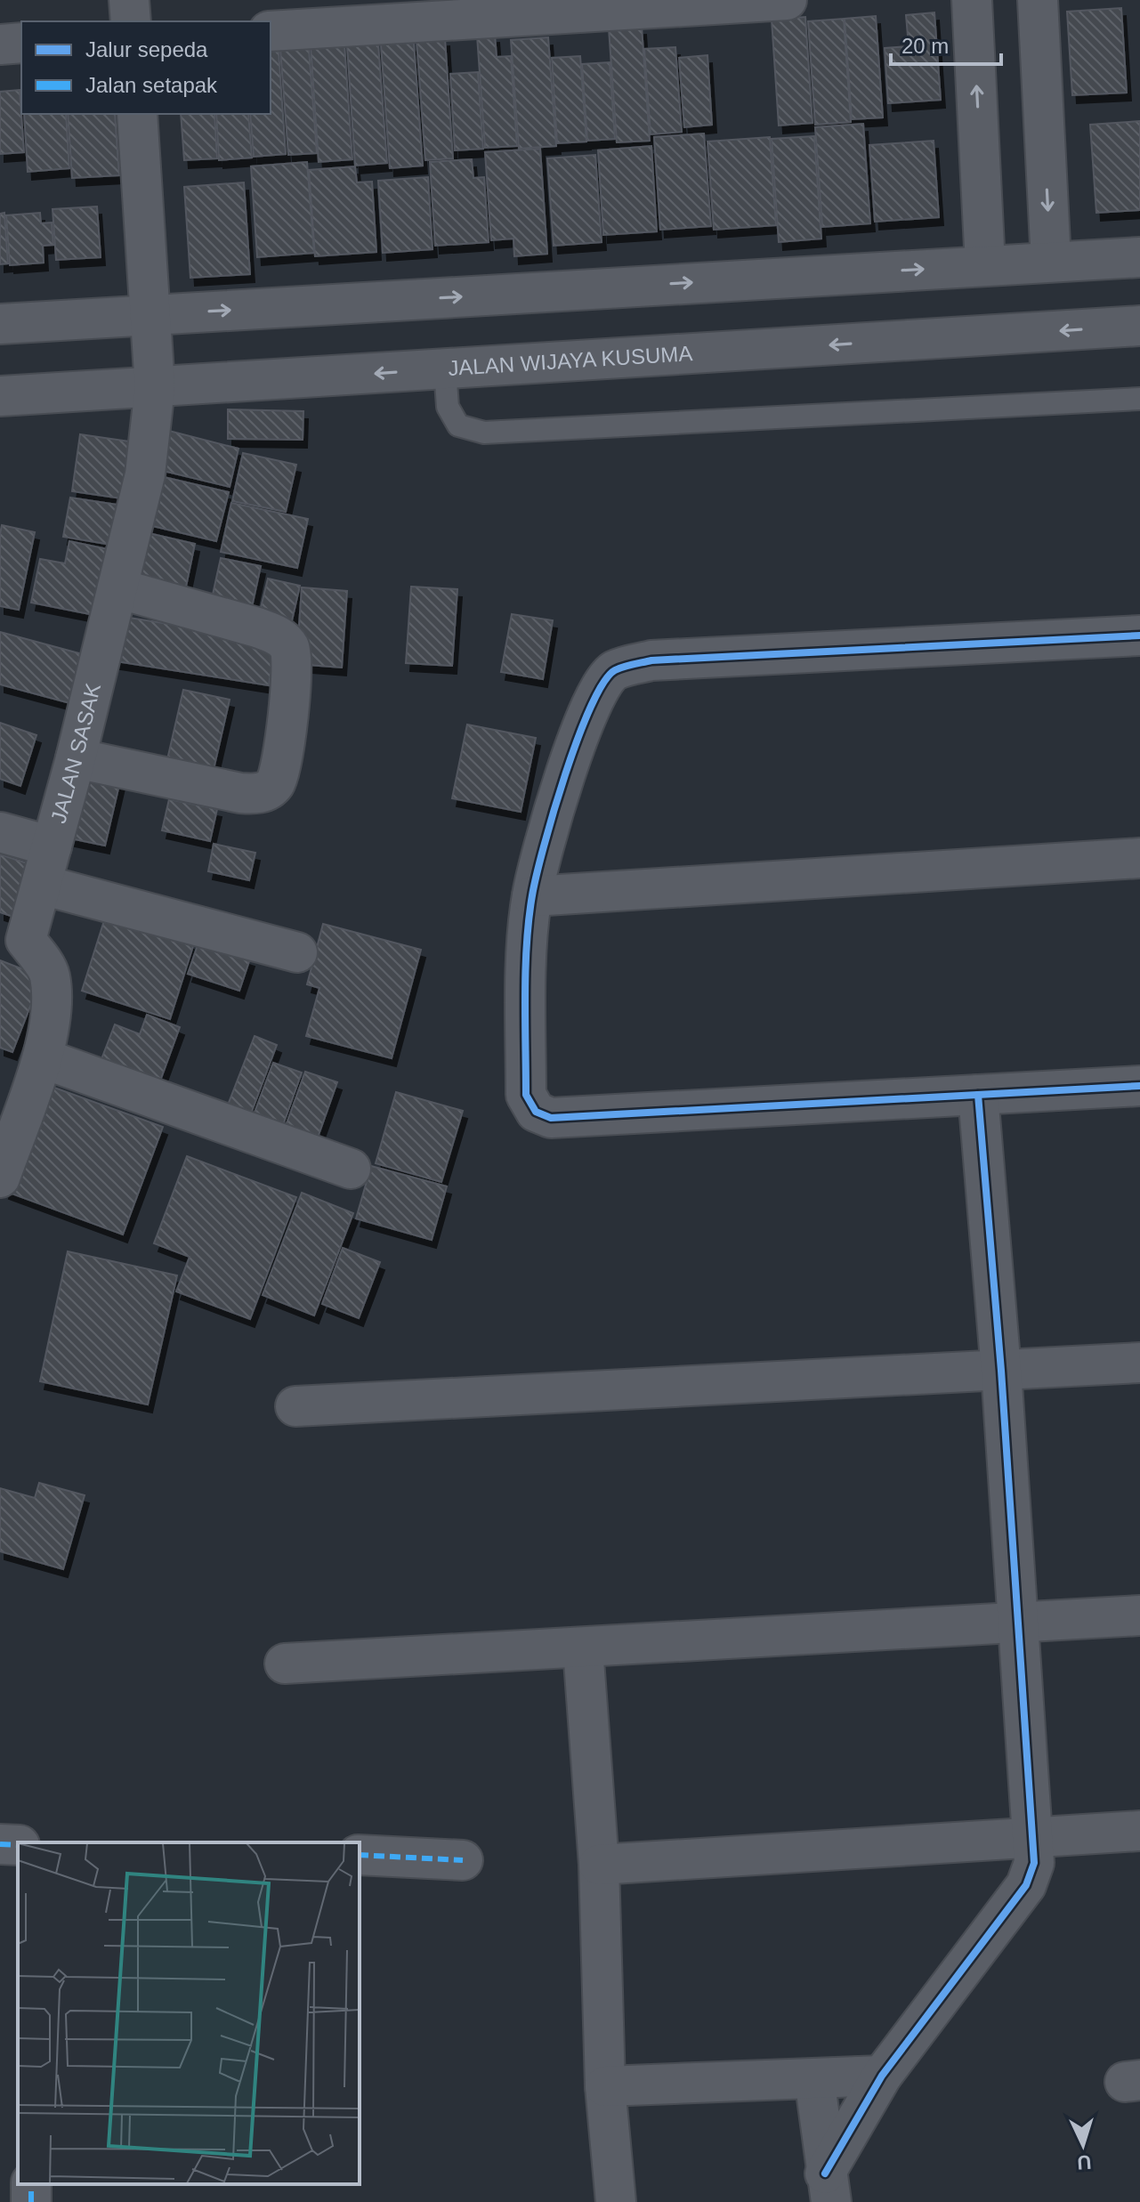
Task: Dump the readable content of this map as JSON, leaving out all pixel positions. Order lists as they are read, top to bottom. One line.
{"streets":{"street":["JALAN WIJAYA KUSUMA","JALAN SASAK"]},"crossings":[["JALAN WIJAYA KUSUMA","JALAN SASAK"]],"legend":["Jalur sepeda","Jalan setapak"],"scale_bar":"20 m","north":"bottom"}
